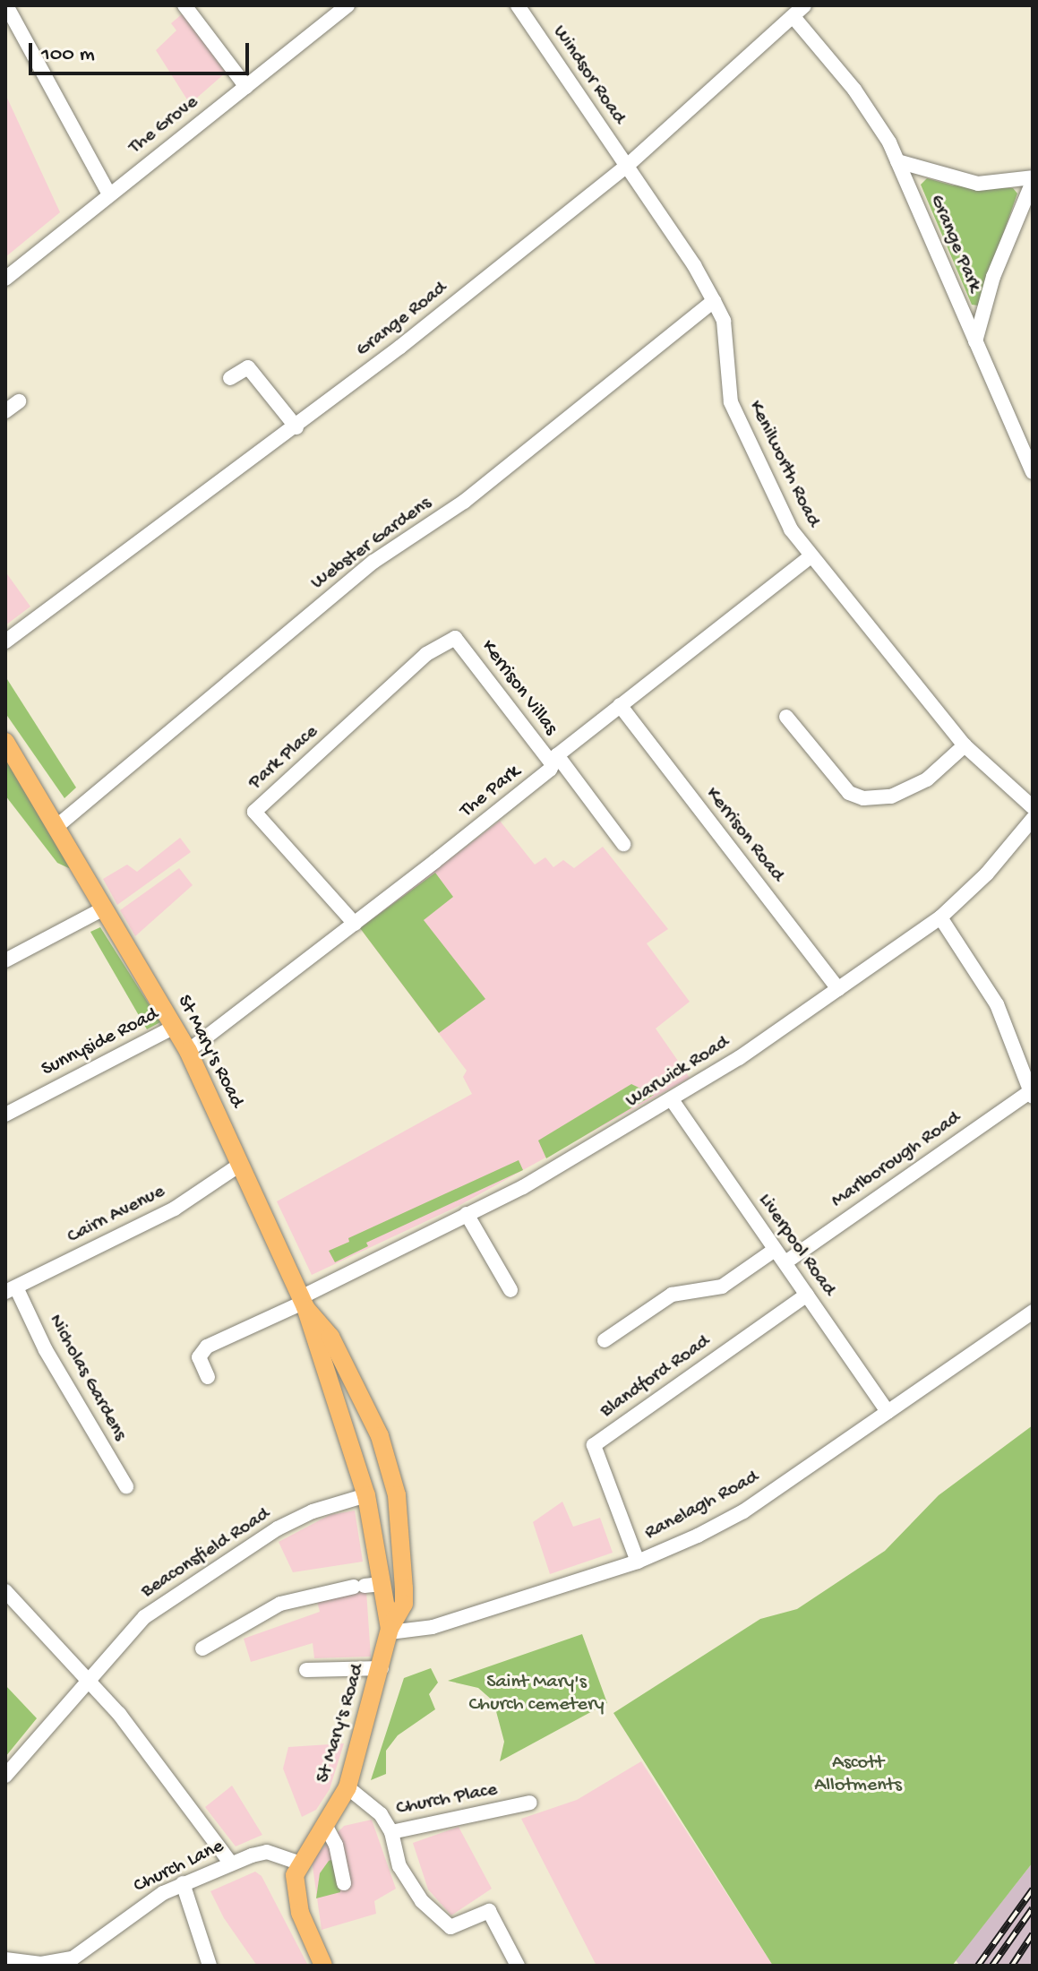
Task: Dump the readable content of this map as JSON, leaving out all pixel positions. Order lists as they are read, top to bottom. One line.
{"streets":{"main road":["St Mary's Road"],"street":["Windsor Road","The Grove","Grange Park","Grange Road","Kenilworth Road","Webster Gardens","Kerrison Villas","Park Place","The Park","Kerrison Road","Sunnyside Road","Warwick Road","Marlborough Road","Cairn Avenue","Liverpool Road","Blandford Road","Nicholas Gardens","Ranelagh Road","Beaconsfield Road","Church Place","Church Lane"]},"crossings":[["Windsor Road","Grange Road"],["Windsor Road","Kenilworth Road"],["Grange Park","Grange Road"],["Grange Road","Kenilworth Road"],["Kenilworth Road","Webster Gardens"],["Kenilworth Road","The Park"],["Webster Gardens","St Mary's Road"],["Kerrison Villas","Park Place"],["Kerrison Villas","The Park"],["Park Place","The Park"],["The Park","Kerrison Road"],["The Park","St Mary's Road"],["Kerrison Road","Warwick Road"],["Sunnyside Road","St Mary's Road"],["St Mary's Road","Warwick Road"],["St Mary's Road","Cairn Avenue"],["St Mary's Road","Ranelagh Road"],["St Mary's Road","Beaconsfield Road"],["St Mary's Road","Church Place"],["St Mary's Road","Church Lane"],["Warwick Road","Liverpool Road"],["Marlborough Road","Liverpool Road"],["Cairn Avenue","Nicholas Gardens"],["Liverpool Road","Blandford Road"],["Liverpool Road","Ranelagh Road"],["Blandford Road","Ranelagh Road"]],"parks":["Saint Mary's Church cemetery","Ascott Allotments"],"scale_bar":"100 m"}
